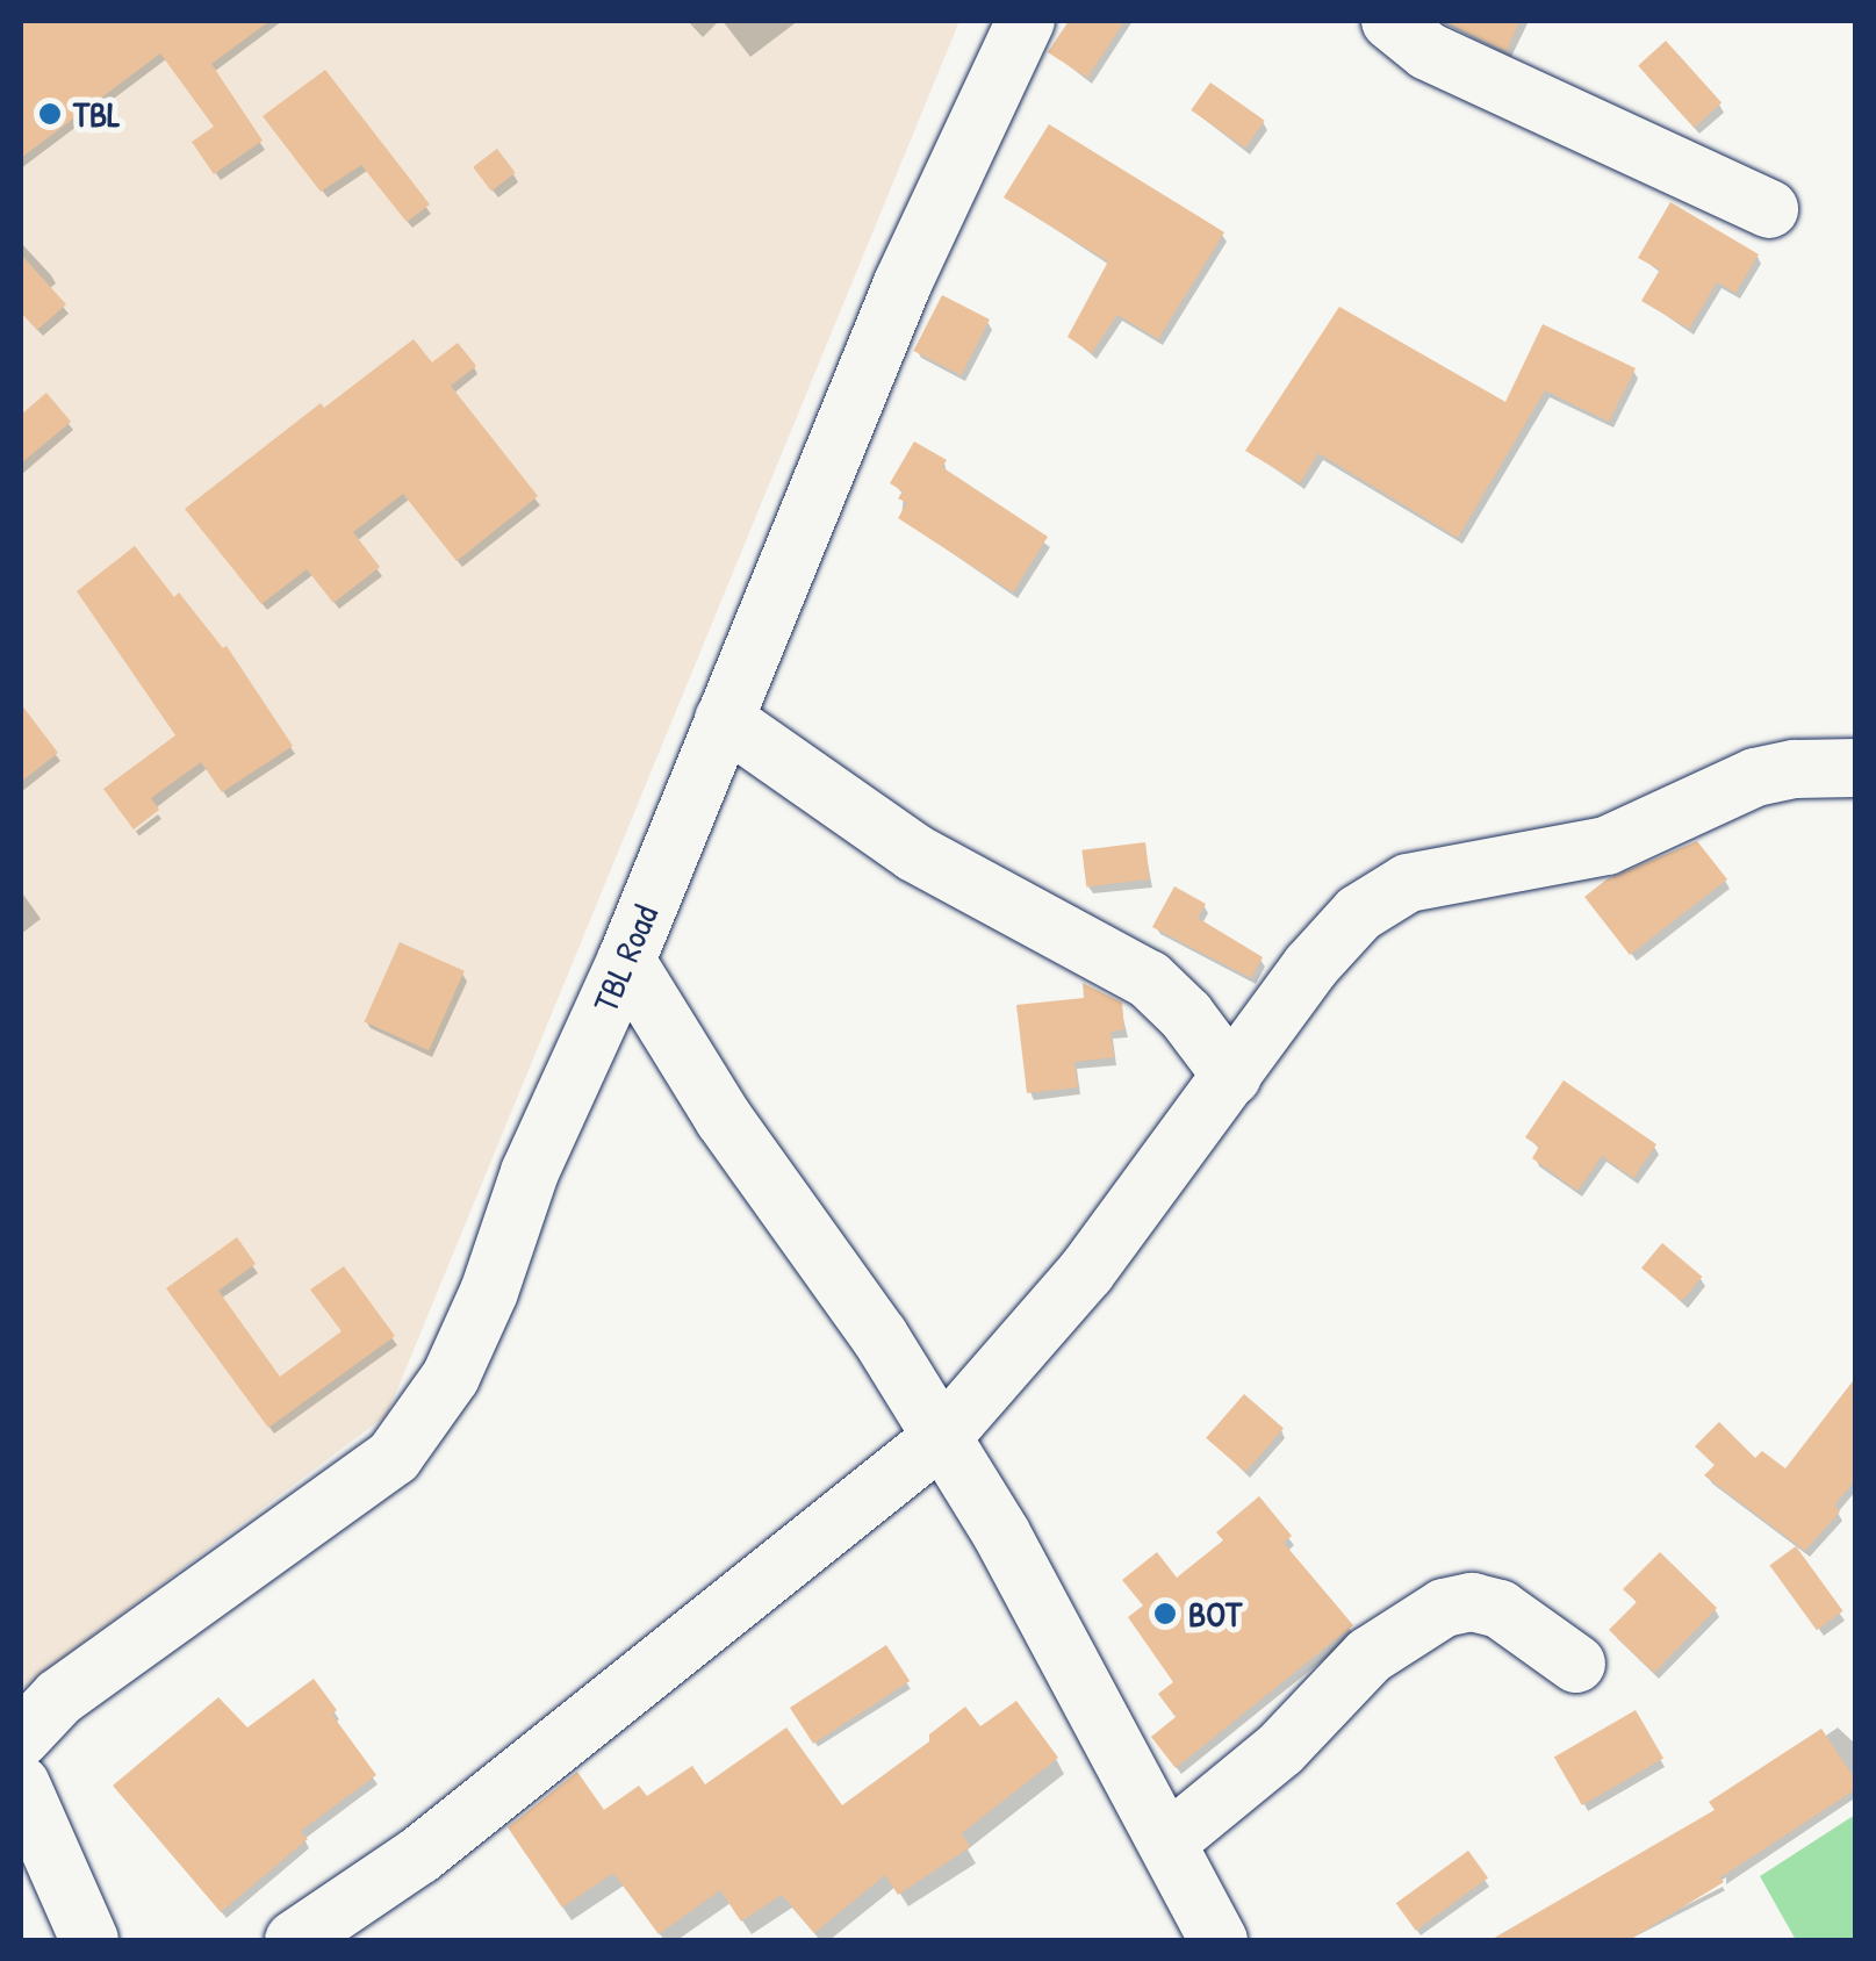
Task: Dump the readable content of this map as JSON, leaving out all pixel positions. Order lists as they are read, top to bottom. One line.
{"streets":{"street":["TBL Road"]},"places":["TBL","BOT"]}
